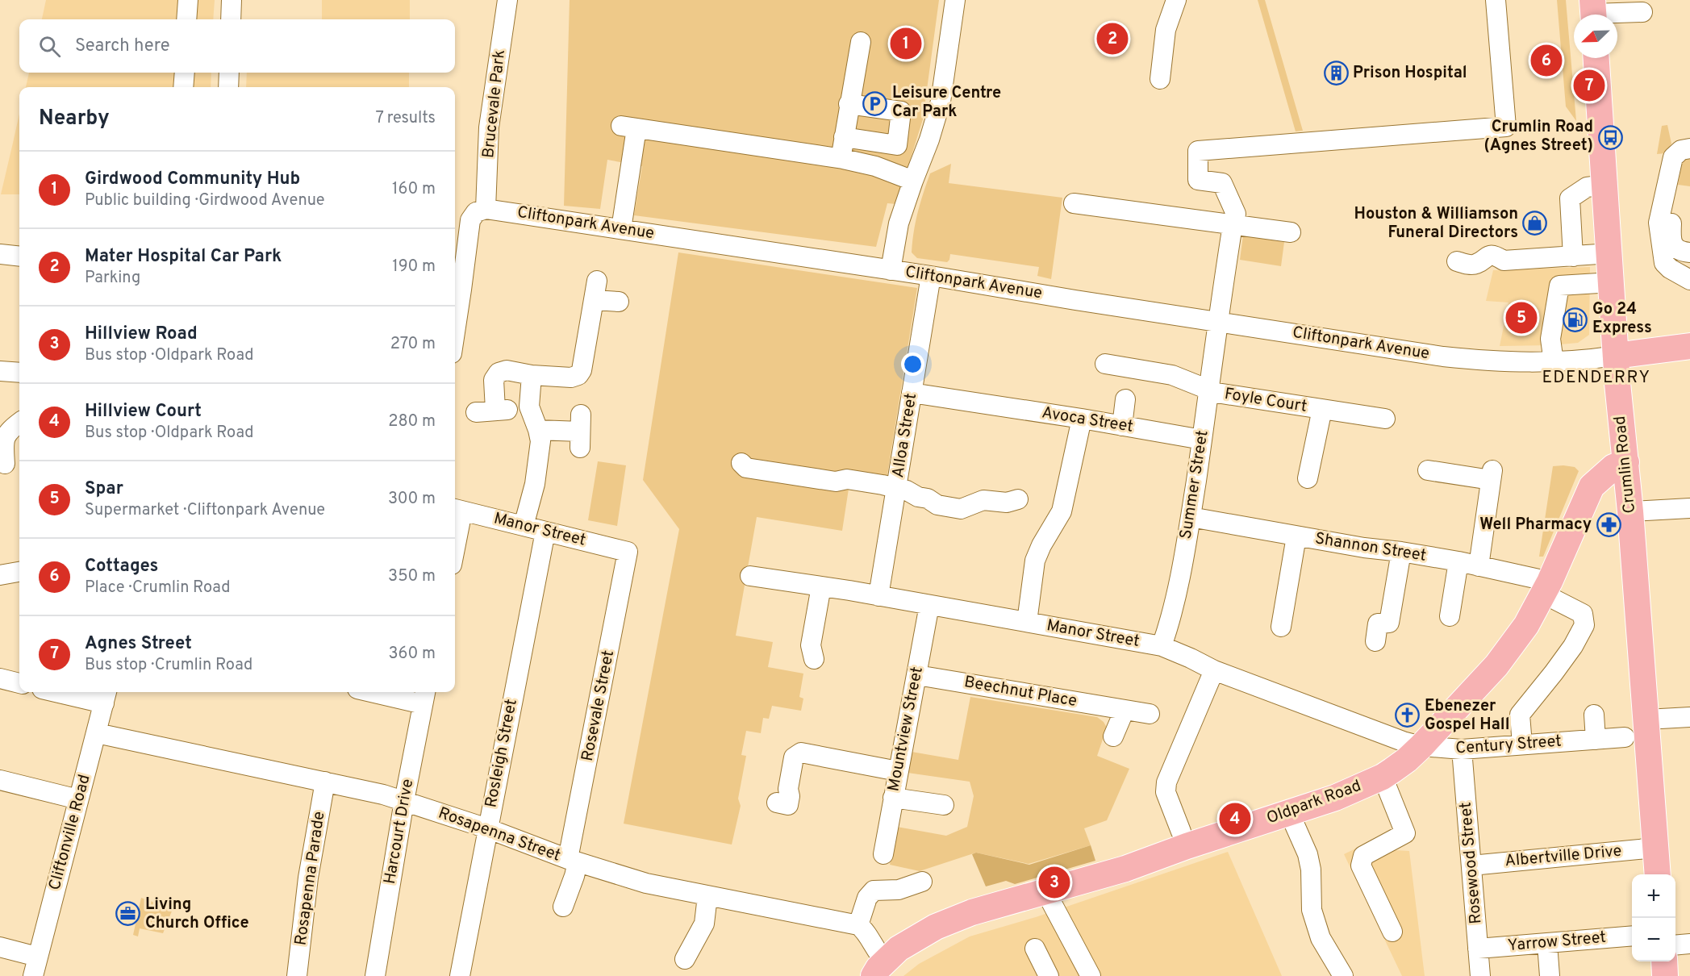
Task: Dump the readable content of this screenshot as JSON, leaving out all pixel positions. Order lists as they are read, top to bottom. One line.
{"streets":{"main road":["Crumlin Road","Oldpark Road"],"street":["Brucevale Park","Cliftonpark Avenue","Foyle Court","Avoca Street","Alloa Street","Summer Street","Manor Street","Shannon Street","Beechnut Place","Rosevale Street","Mountview Street","Century Street","Rosleigh Street","Harcourt Drive","Cliftonville Road","Rosapenna Street","Albertville Drive","Rosewood Street","Rosapenna Parade","Yarrow Street"]},"crossings":[["Brucevale Park","Cliftonpark Avenue"],["Cliftonpark Avenue","Alloa Street"],["Cliftonpark Avenue","Crumlin Road"],["Cliftonpark Avenue","Summer Street"],["Foyle Court","Summer Street"],["Avoca Street","Alloa Street"],["Avoca Street","Summer Street"],["Alloa Street","Manor Street"],["Crumlin Road","Oldpark Road"],["Crumlin Road","Albertville Drive"],["Summer Street","Manor Street"],["Summer Street","Shannon Street"],["Manor Street","Rosevale Street"],["Manor Street","Mountview Street"],["Manor Street","Century Street"],["Manor Street","Rosleigh Street"],["Manor Street","Oldpark Road"],["Shannon Street","Century Street"],["Shannon Street","Oldpark Road"],["Beechnut Place","Mountview Street"],["Rosevale Street","Rosapenna Street"],["Century Street","Oldpark Road"],["Century Street","Rosewood Street"],["Rosleigh Street","Rosapenna Street"],["Harcourt Drive","Rosapenna Street"],["Cliftonville Road","Rosapenna Street"],["Rosapenna Street","Rosapenna Parade"],["Albertville Drive","Rosewood Street"],["Rosewood Street","Yarrow Street"]],"districts":["EDENDERRY"],"places":{"building":["Prison Hospital"],"parking":["Leisure Centre Car Park"],"bus stop":["Crumlin Road (Agnes Street)"],"shop":["Houston & Williamson Funeral Directors"],"fuel station":["Go 24 Express"],"pharmacy":["Well Pharmacy"],"church":["Ebenezer Gospel Hall"],"office":["Living Church Office"]},"north":"bottom left","page":{"search":"Search here","pins":["2","1","6","7","5","4","3"],"heading":["Nearby","7 results"],"list":[{"mark":"1","name":"Girdwood Community Hub","note":"Public building · Girdwood Avenue","value":"160 m"},{"mark":"2","name":"Mater Hospital Car Park","note":"Parking","value":"190 m"},{"mark":"3","name":"Hillview Road","note":"Bus stop · Oldpark Road","value":"270 m"},{"mark":"4","name":"Hillview Court","note":"Bus stop · Oldpark Road","value":"280 m"},{"mark":"5","name":"Spar","note":"Supermarket · Cliftonpark Avenue","value":"300 m"},{"mark":"6","name":"Cottages","note":"Place · Crumlin Road","value":"350 m"},{"mark":"7","name":"Agnes Street","note":"Bus stop · Crumlin Road","value":"360 m"}],"map_buttons":["+","−"]}}
